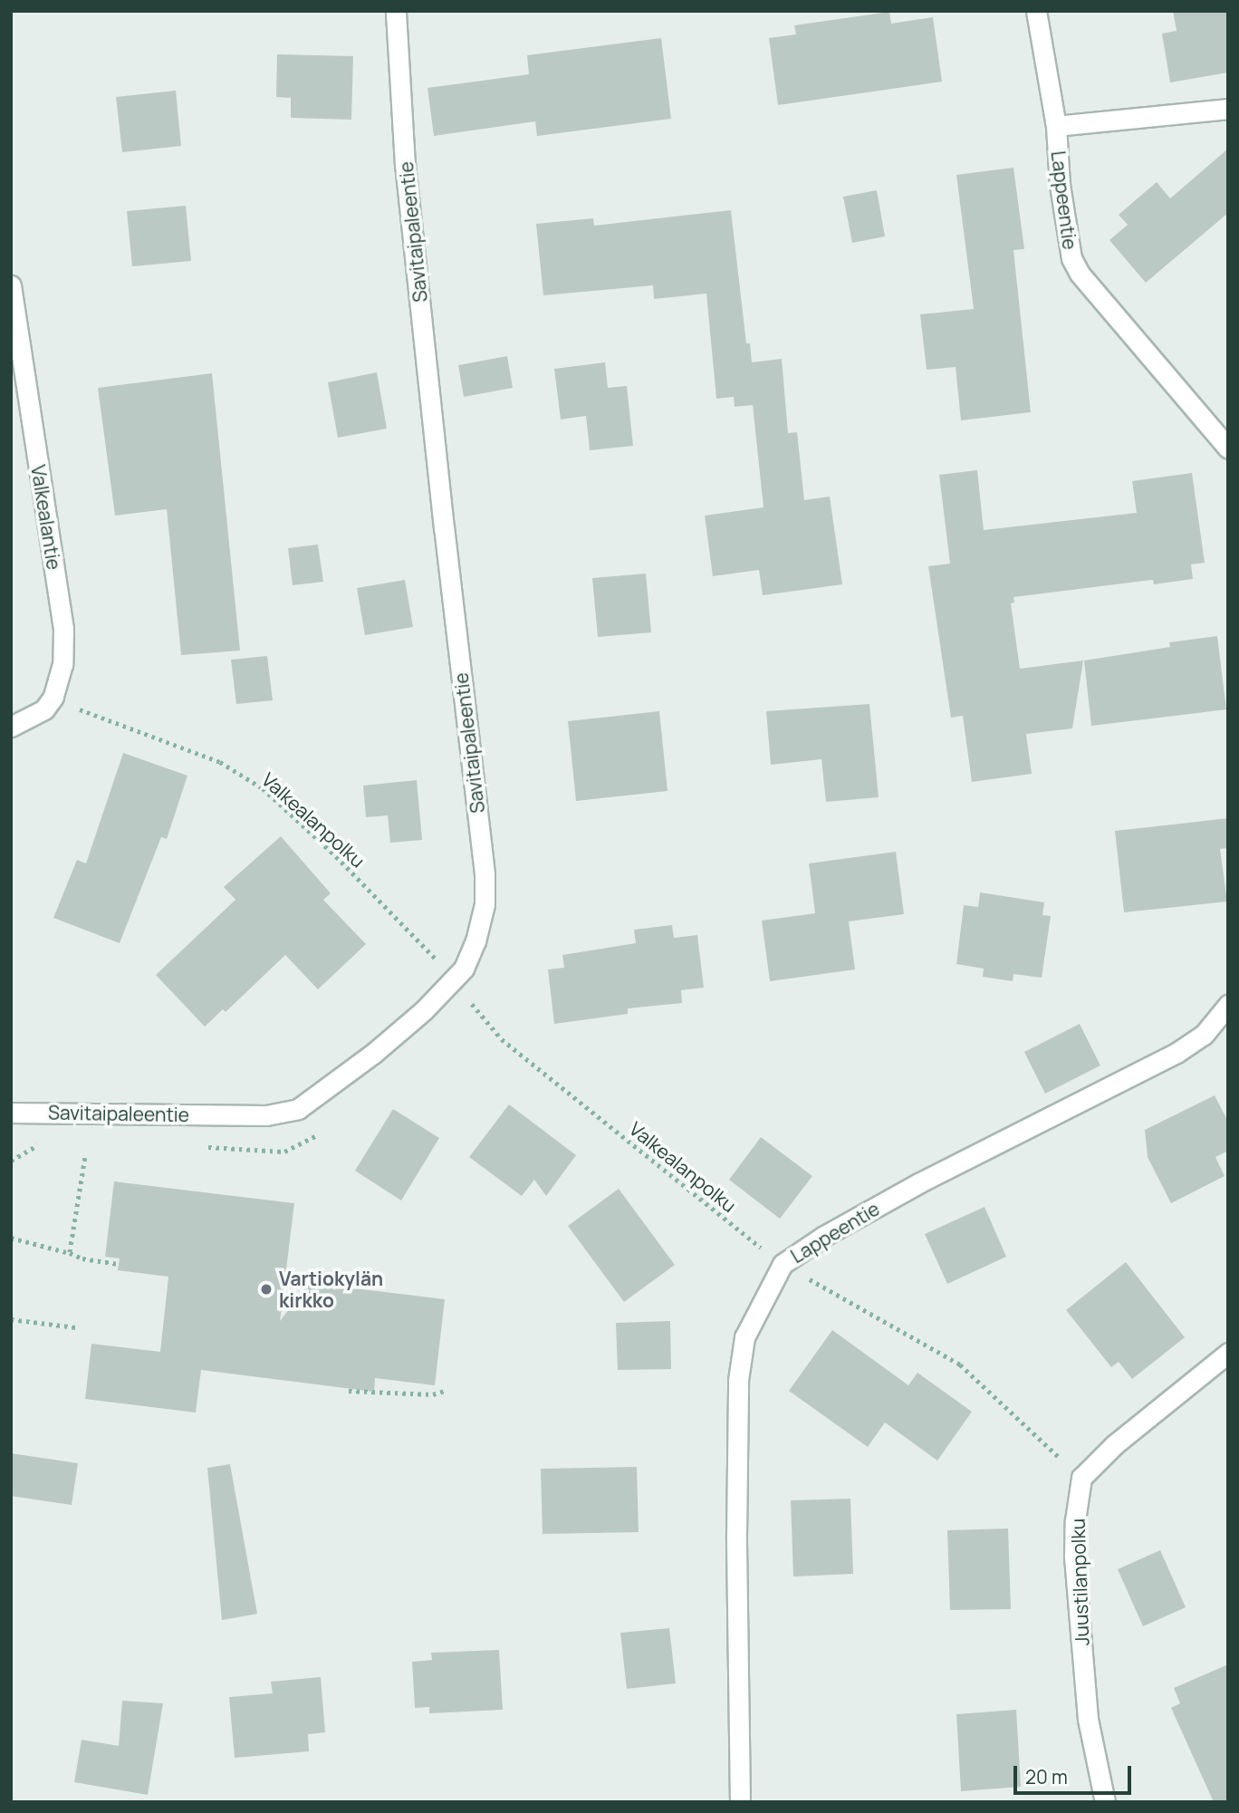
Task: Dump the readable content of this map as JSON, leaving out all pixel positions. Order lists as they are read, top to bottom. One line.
{"streets":{"street":["Lappeentie","Savitaipaleentie","Valkealantie","Juustilanpolku"],"path":["Valkealanpolku"]},"crossings":[["Savitaipaleentie","Valkealanpolku"],["Valkealantie","Valkealanpolku"]],"places":["Vartiokylän kirkko"],"scale_bar":"20 m"}
